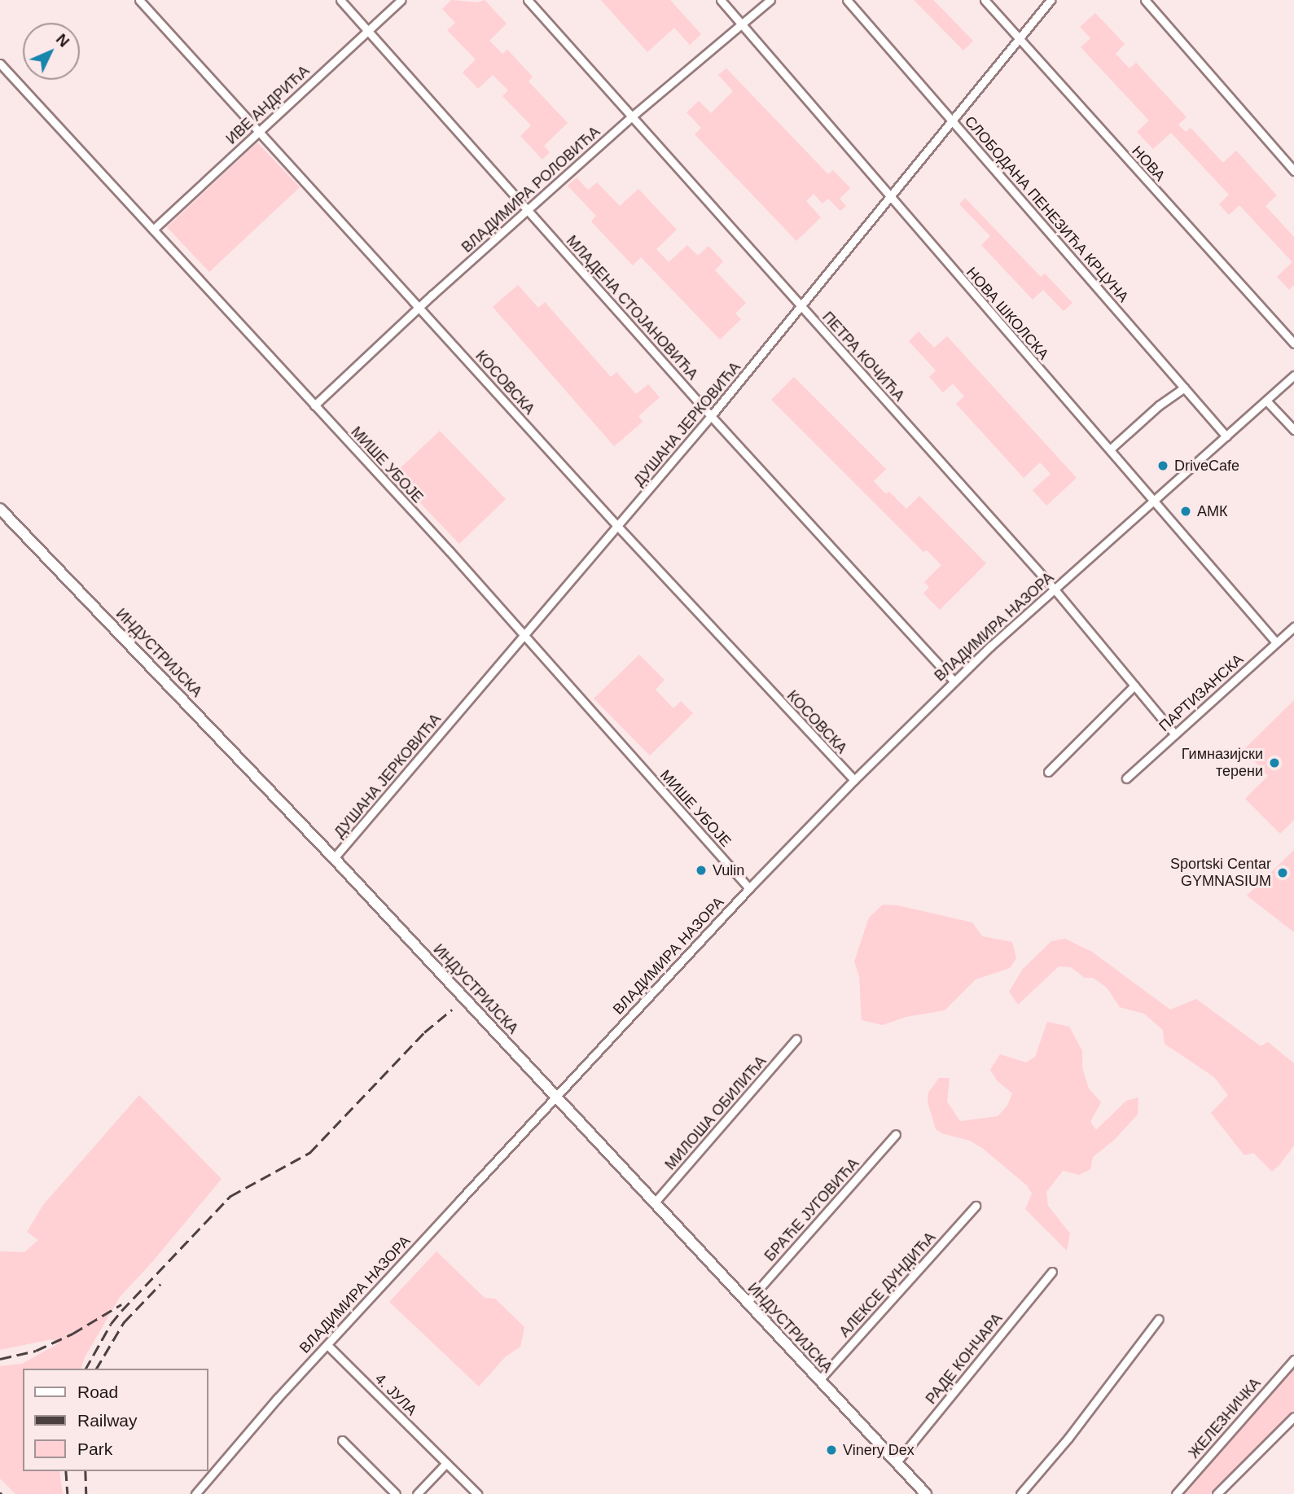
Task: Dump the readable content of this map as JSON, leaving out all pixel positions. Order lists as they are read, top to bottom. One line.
{"streets":{"main road":["ИНДУСТРИЈСКА"],"street":["ИВЕ АНДРИЋА","НОВА","ВЛАДИМИРА РОЛОВИЋА","СЛОБОДАНА ПЕНЕЗИЋА КРЦУНА","МЛАДЕНА СТОЈАНОВИЋА","НОВА ШКОЛСКА","ПЕТРА КОЧИЋА","КОСОВСКА","ДУШАНА ЈЕРКОВИЋА","МИШЕ УБОЈЕ","ВЛАДИМИРА НАЗОРА","ПАРТИЗАНСКА","МИЛОША ОБИЛИЋА","БРАЋЕ ЈУГОВИЋА","АЛЕКСЕ ДУНДИЋА","РАДЕ КОНЧАРА","4. ЈУЛА","ЖЕЛЕЗНИЧКА"]},"crossings":[["ИВЕ АНДРИЋА","МЛАДЕНА СТОЈАНОВИЋА"],["ИВЕ АНДРИЋА","КОСОВСКА"],["ИВЕ АНДРИЋА","МИШЕ УБОЈЕ"],["НОВА","ДУШАНА ЈЕРКОВИЋА"],["ВЛАДИМИРА РОЛОВИЋА","МЛАДЕНА СТОЈАНОВИЋА"],["ВЛАДИМИРА РОЛОВИЋА","НОВА ШКОЛСКА"],["ВЛАДИМИРА РОЛОВИЋА","ПЕТРА КОЧИЋА"],["ВЛАДИМИРА РОЛОВИЋА","КОСОВСКА"],["ВЛАДИМИРА РОЛОВИЋА","МИШЕ УБОЈЕ"],["СЛОБОДАНА ПЕНЕЗИЋА КРЦУНА","ДУШАНА ЈЕРКОВИЋА"],["СЛОБОДАНА ПЕНЕЗИЋА КРЦУНА","ВЛАДИМИРА НАЗОРА"],["МЛАДЕНА СТОЈАНОВИЋА","ДУШАНА ЈЕРКОВИЋА"],["МЛАДЕНА СТОЈАНОВИЋА","ВЛАДИМИРА НАЗОРА"],["НОВА ШКОЛСКА","ДУШАНА ЈЕРКОВИЋА"],["НОВА ШКОЛСКА","ВЛАДИМИРА НАЗОРА"],["НОВА ШКОЛСКА","ПАРТИЗАНСКА"],["ПЕТРА КОЧИЋА","ДУШАНА ЈЕРКОВИЋА"],["ПЕТРА КОЧИЋА","ВЛАДИМИРА НАЗОРА"],["ПЕТРА КОЧИЋА","ПАРТИЗАНСКА"],["КОСОВСКА","ДУШАНА ЈЕРКОВИЋА"],["КОСОВСКА","ВЛАДИМИРА НАЗОРА"],["ДУШАНА ЈЕРКОВИЋА","МИШЕ УБОЈЕ"],["ДУШАНА ЈЕРКОВИЋА","ИНДУСТРИЈСКА"],["МИШЕ УБОЈЕ","ВЛАДИМИРА НАЗОРА"],["ВЛАДИМИРА НАЗОРА","ИНДУСТРИЈСКА"],["ВЛАДИМИРА НАЗОРА","4. ЈУЛА"],["ИНДУСТРИЈСКА","МИЛОША ОБИЛИЋА"],["ИНДУСТРИЈСКА","БРАЋЕ ЈУГОВИЋА"],["ИНДУСТРИЈСКА","АЛЕКСЕ ДУНДИЋА"],["ИНДУСТРИЈСКА","РАДЕ КОНЧАРА"]],"places":["DriveCafe","АМК","Гимназијски терени","Vulin","Sportski Centar GYMNASIUM","Vinery Dex"],"legend":["Road","Railway","Park"],"north":"top right"}
